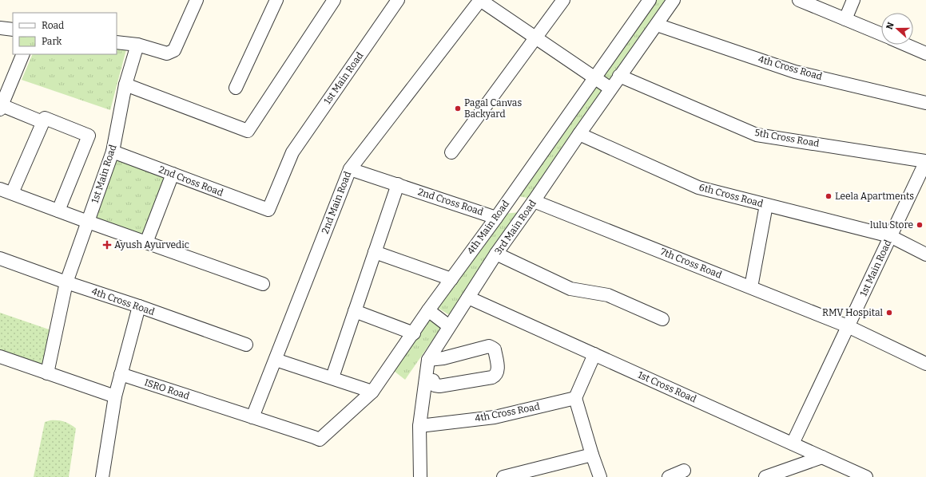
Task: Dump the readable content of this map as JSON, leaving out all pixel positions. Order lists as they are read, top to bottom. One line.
{"streets":{"street":["4th Cross Road","1st Main Road","5th Cross Road","2nd Cross Road","6th Cross Road","2nd Main Road","4th Main Road","3rd Main Road","7th Cross Road","1st Cross Road","ISRO Road"]},"crossings":[["4th Cross Road","1st Main Road"],["4th Cross Road","3rd Main Road"],["1st Main Road","5th Cross Road"],["1st Main Road","2nd Cross Road"],["1st Main Road","6th Cross Road"],["1st Main Road","7th Cross Road"],["1st Main Road","1st Cross Road"],["5th Cross Road","3rd Main Road"],["2nd Cross Road","2nd Main Road"],["2nd Cross Road","4th Main Road"],["6th Cross Road","3rd Main Road"],["2nd Main Road","ISRO Road"],["4th Main Road","ISRO Road"],["3rd Main Road","7th Cross Road"],["3rd Main Road","1st Cross Road"]],"places":{"other":["Pagal Canvas Backyard","Leela Apartments","lulu Store","RMV Hospital"],"health":["Ayush Ayurvedic"]},"legend":["Road","Park"],"north":"left"}
